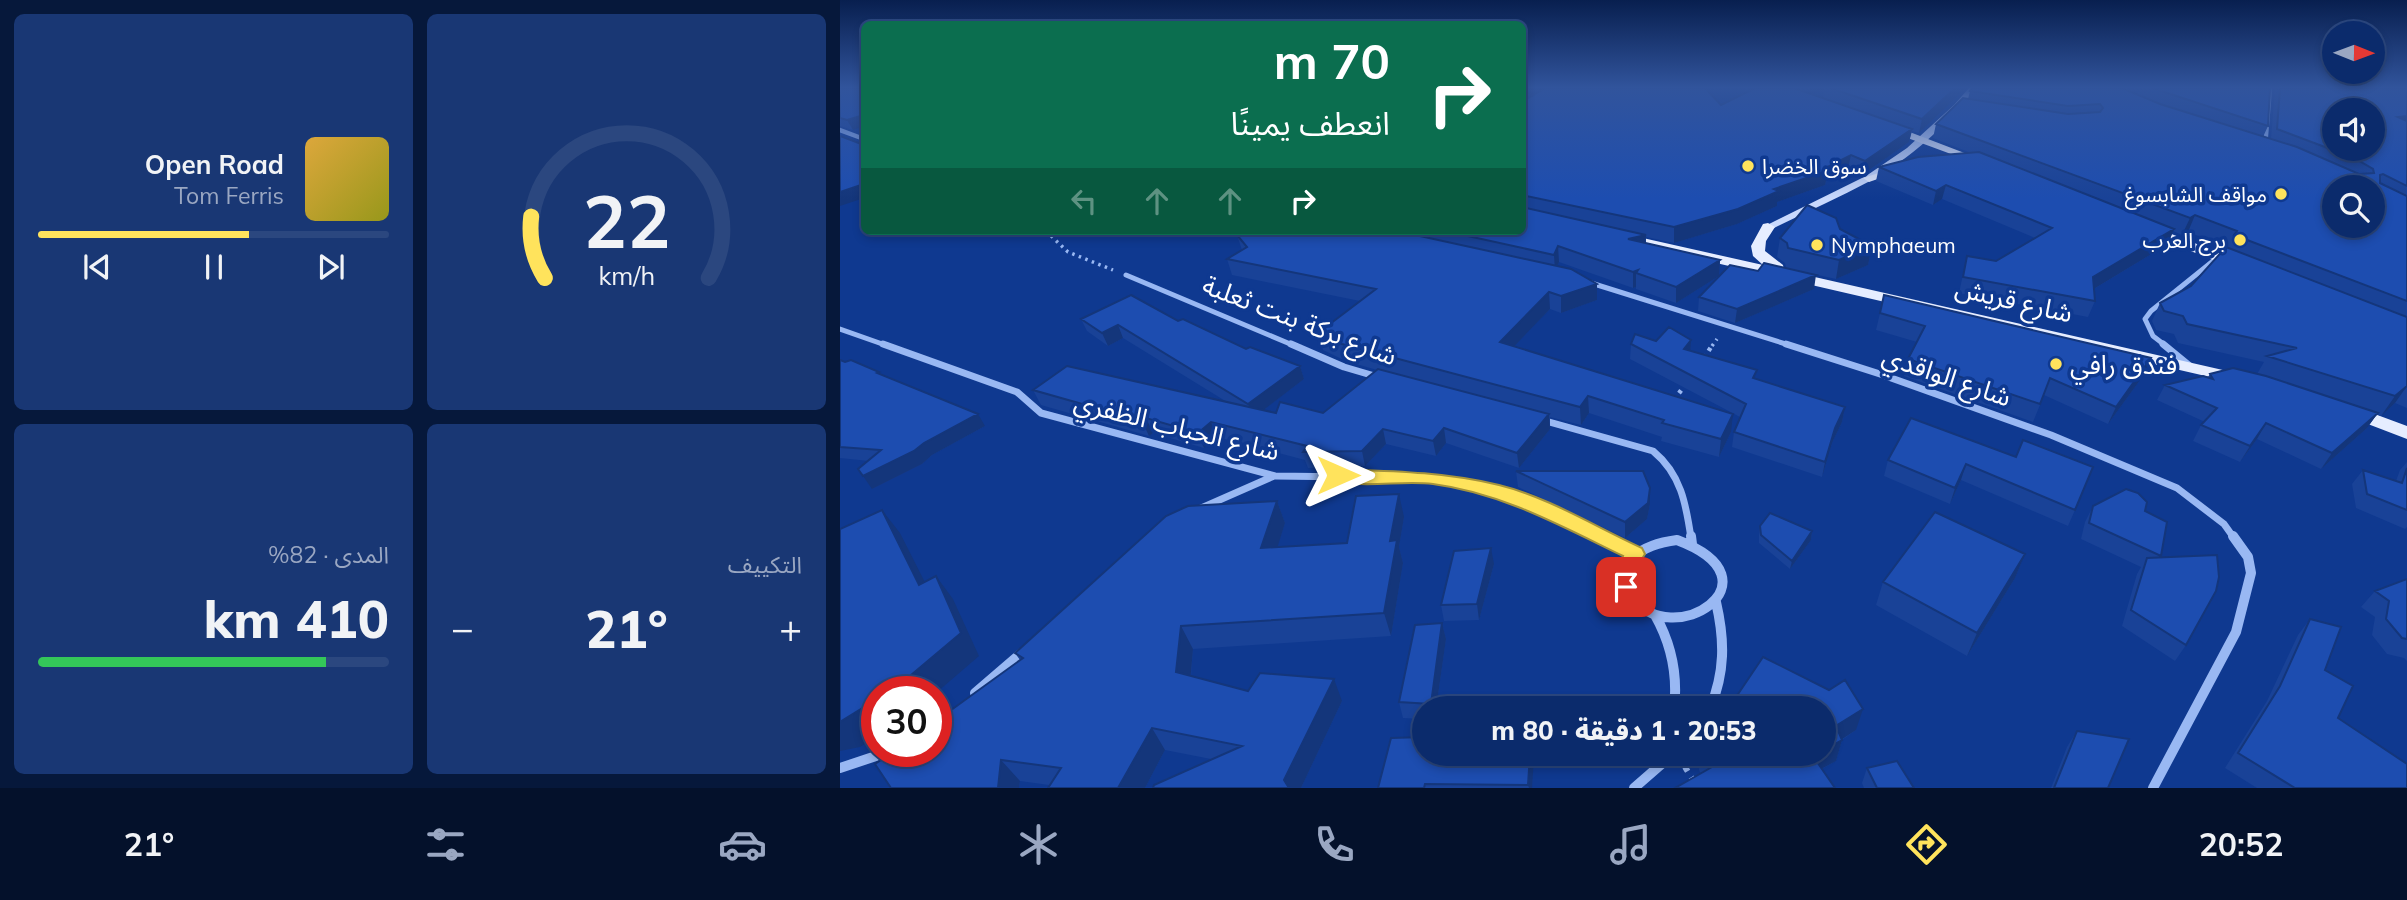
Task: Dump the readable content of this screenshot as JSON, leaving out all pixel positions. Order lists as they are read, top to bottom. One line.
{"streets":{"main road":["شارع قريش"],"street":["شارع بركة بنت ثعلبة","شارع الواقدي","شارع الحباب الظفري"]},"places":["سوق الخضرا","مواقف الشابسوغ","برج العرب","Nymphaeum","فندق رافي"],"north":"right","page":{"turn":["70 m","انعطف يمينًا"],"song":["Open Road","Tom Ferris"],"tile":["التكييف",["المدى · 82%","410 km"]],"heat":["−","21°","+"],"limit":"30","trip":"20:53 · 1 دقيقة · 80 m","tabs":["20:52","21°"],"gauge":["22","km/h"]}}
